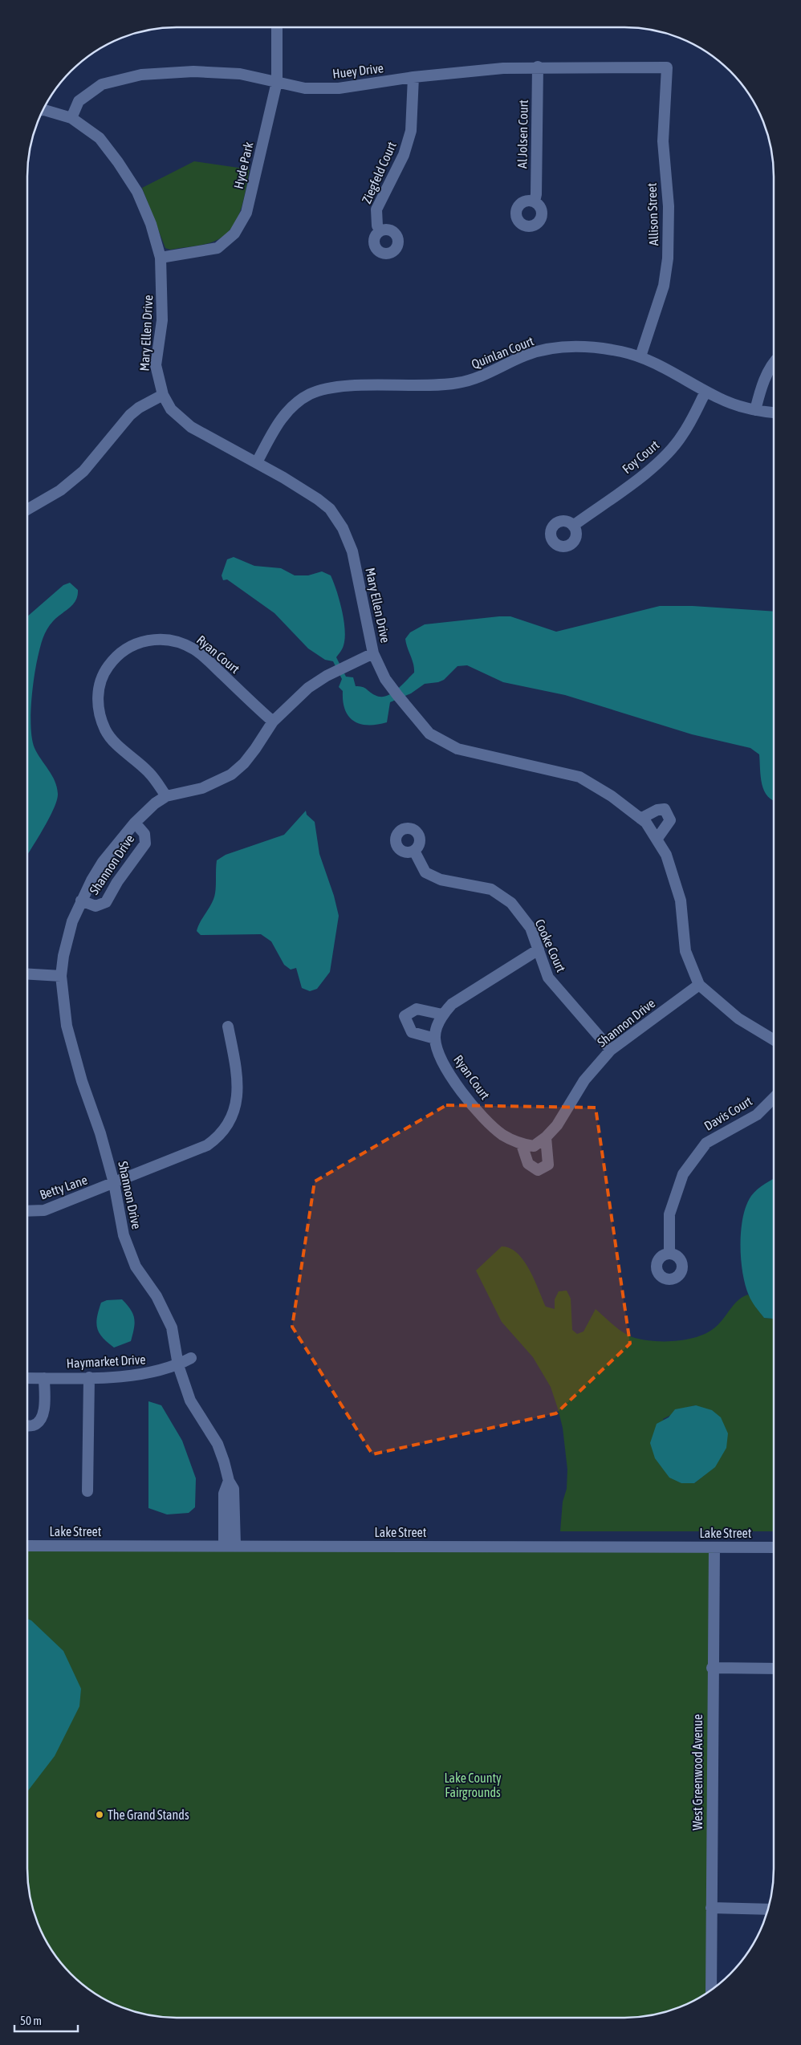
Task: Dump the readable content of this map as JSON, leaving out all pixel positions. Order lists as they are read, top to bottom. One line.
{"streets":{"street":["Huey Drive","Al Jolsen Court","Hyde Park","Ziegfeld Court","Allison Street","Mary Ellen Drive","Quinlan Court","Foy Court","Ryan Court","Shannon Drive","Cooke Court","Davis Court","Betty Lane","Haymarket Drive","Lake Street","West Greenwood Avenue"]},"crossings":[["Huey Drive","Al Jolsen Court"],["Huey Drive","Hyde Park"],["Huey Drive","Ziegfeld Court"],["Huey Drive","Allison Street"],["Huey Drive","Mary Ellen Drive"],["Hyde Park","Mary Ellen Drive"],["Allison Street","Quinlan Court"],["Mary Ellen Drive","Quinlan Court"],["Mary Ellen Drive","Shannon Drive"],["Quinlan Court","Foy Court"],["Ryan Court","Shannon Drive"],["Shannon Drive","Cooke Court"],["Shannon Drive","Betty Lane"],["Shannon Drive","Haymarket Drive"],["Shannon Drive","Lake Street"],["Lake Street","West Greenwood Avenue"]],"parks":["Lake County Fairgrounds"],"places":["The Grand Stands"],"scale_bar":"50 m"}
